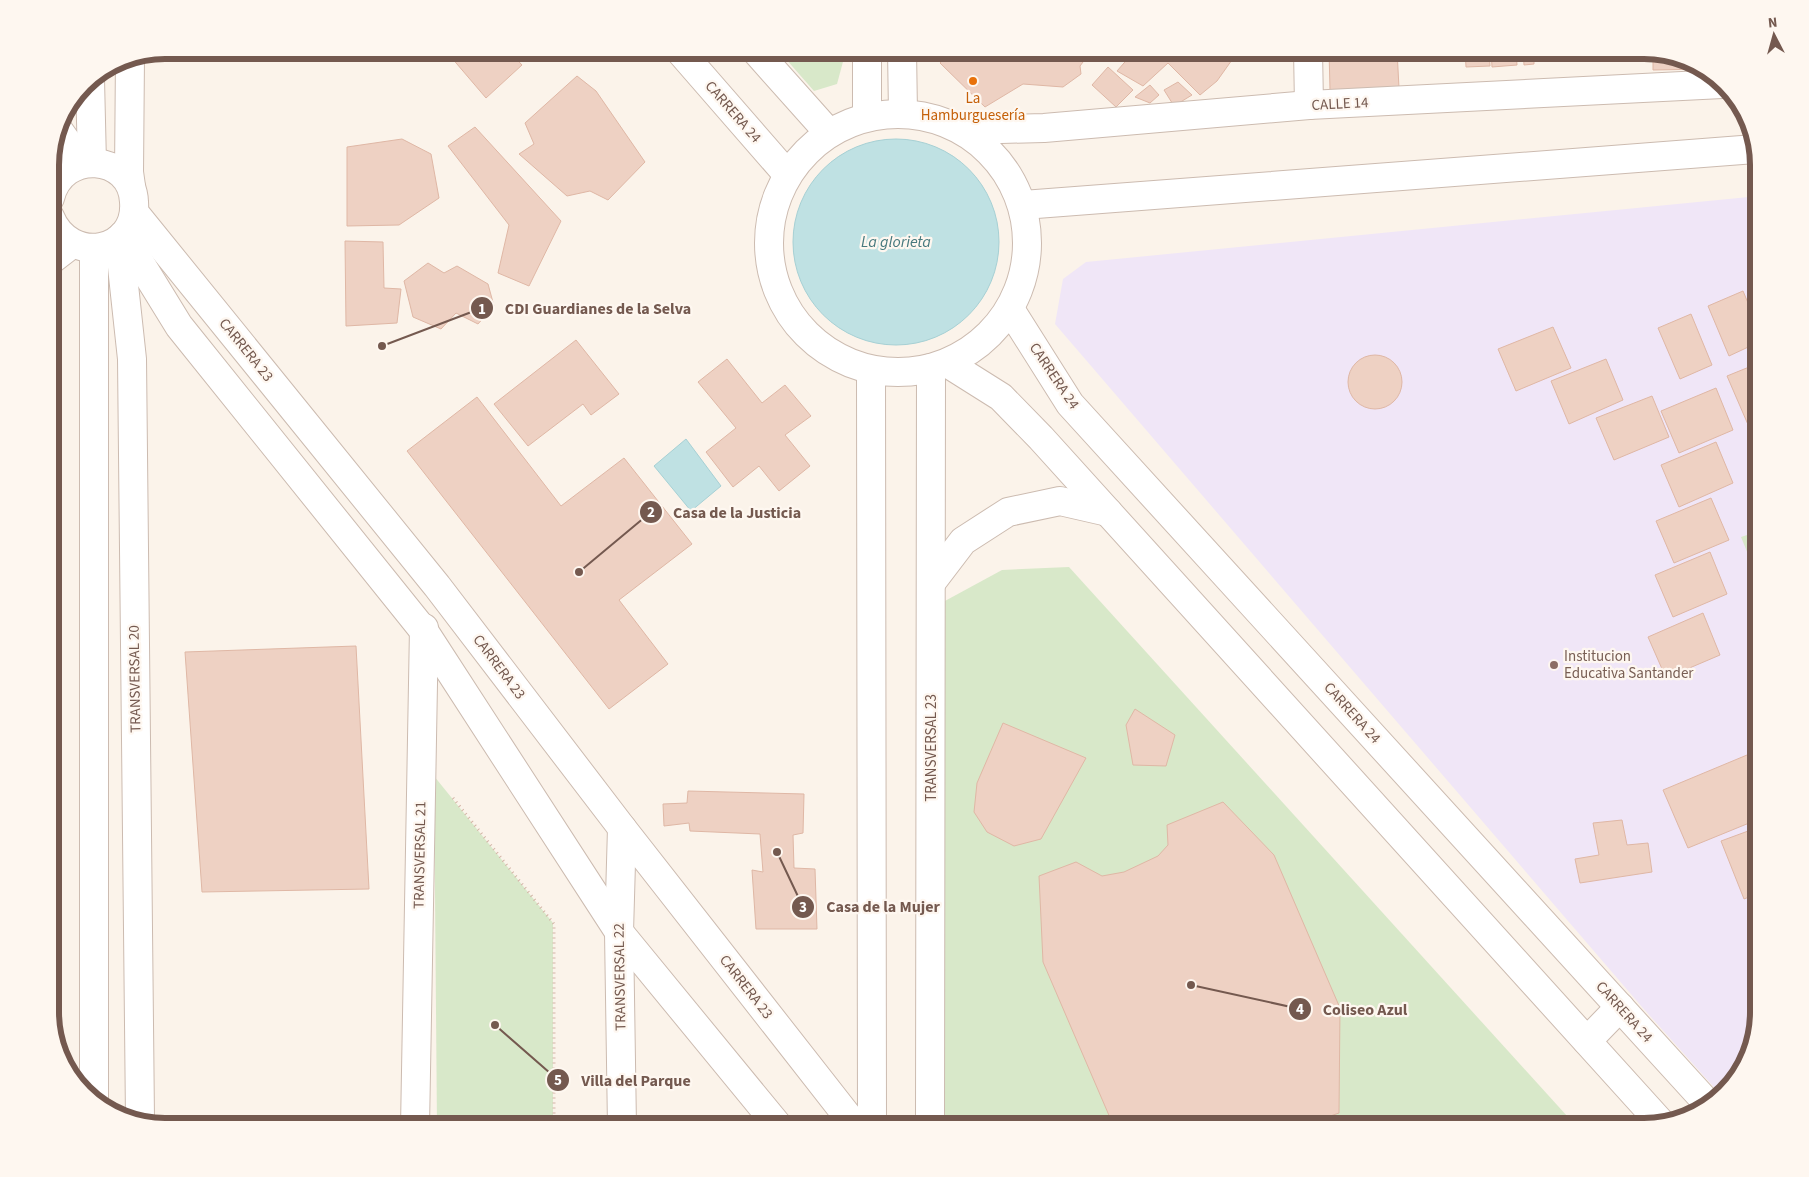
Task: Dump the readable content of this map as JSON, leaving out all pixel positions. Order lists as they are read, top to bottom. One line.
{"streets":{"street":["CALLE 14","CARRERA 24","CARRERA 23","TRANSVERSAL 20","TRANSVERSAL 23","TRANSVERSAL 21","TRANSVERSAL 22"]},"crossings":[["CARRERA 23","TRANSVERSAL 20"],["CARRERA 23","TRANSVERSAL 21"],["CARRERA 23","TRANSVERSAL 22"]],"water":["La glorieta"],"places":["La Hamburguesería","CDI Guardianes de la Selva","Casa de la Justicia","Institucion Educativa Santander","Casa de la Mujer","Coliseo Azul","Villa del Parque"],"north":"top"}
